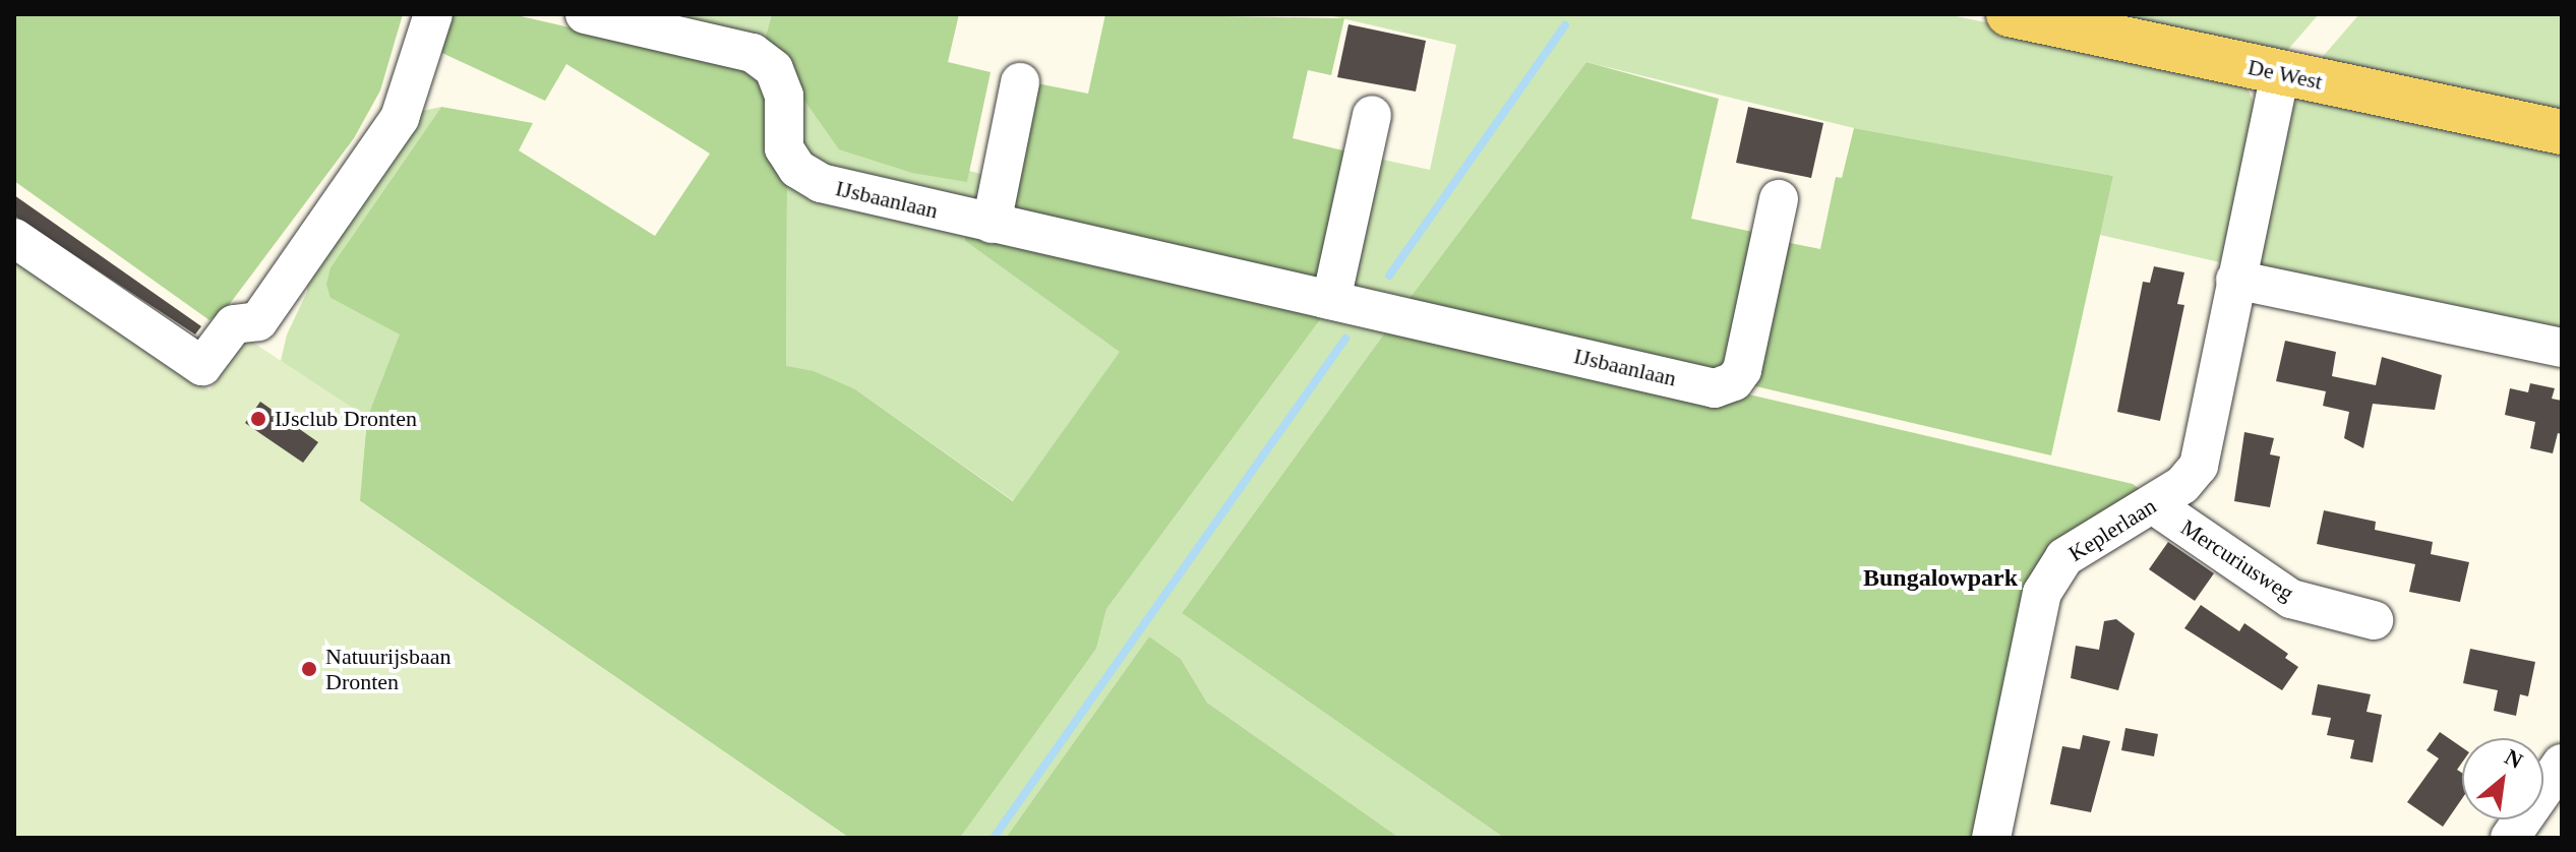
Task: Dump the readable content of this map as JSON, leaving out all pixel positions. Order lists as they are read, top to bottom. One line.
{"streets":{"main road":["De West"],"street":["IJsbaanlaan","Keplerlaan","Mercuriusweg"]},"crossings":[["De West","Keplerlaan"],["Keplerlaan","Mercuriusweg"]],"districts":["Bungalowpark"],"places":["IJsclub Dronten","Natuurijsbaan Dronten"],"north":"top right"}
